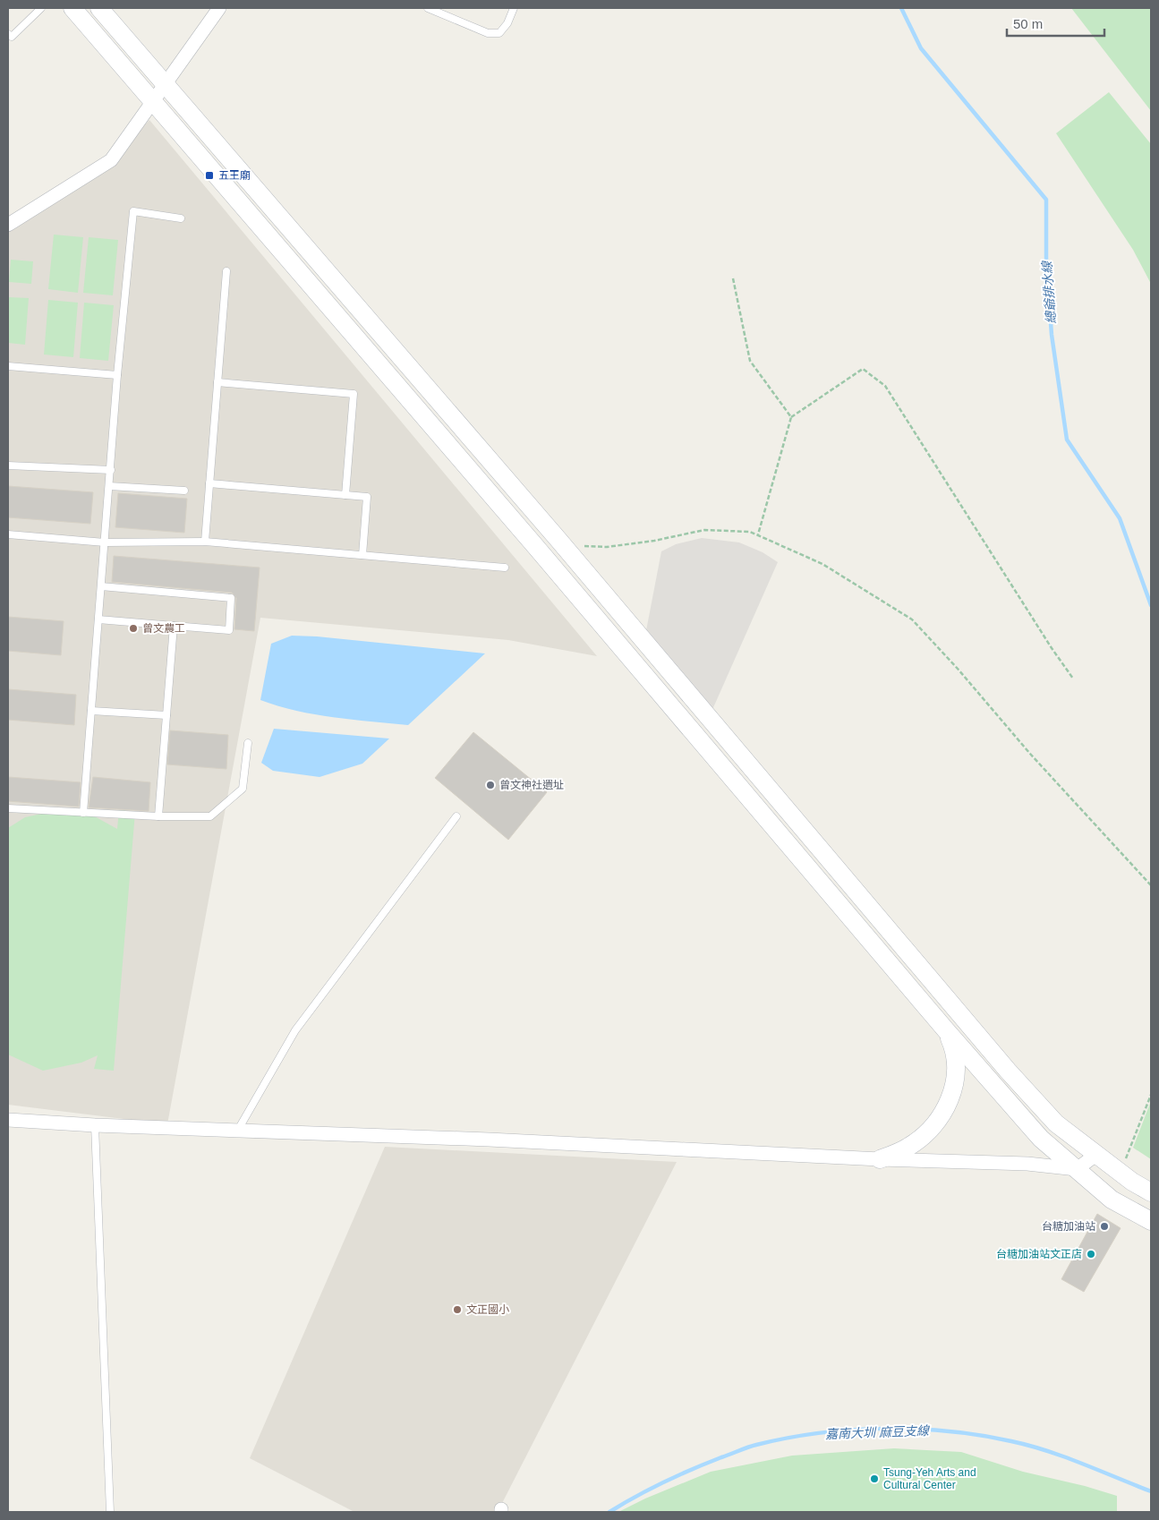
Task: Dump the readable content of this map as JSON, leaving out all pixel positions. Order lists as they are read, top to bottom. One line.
{"water":["總爺排水線","嘉南大圳 麻豆支線"],"places":{"transit":["五王廟"],"other":["曾文農工","曾文神社遺址","台糖加油站","台糖加油站文正店","文正國小","Tsung-Yeh Arts and Cultural Center"]},"scale_bar":"50 m"}
